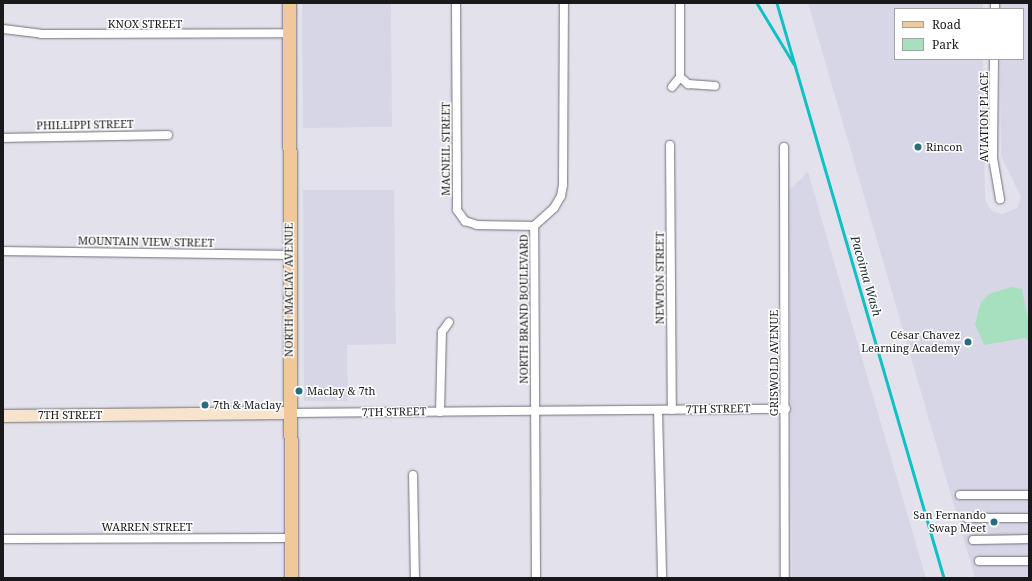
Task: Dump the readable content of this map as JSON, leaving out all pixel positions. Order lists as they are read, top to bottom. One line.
{"streets":{"main road":["NORTH MACLAY AVENUE"],"street":["KNOX STREET","AVIATION PLACE","PHILLIPPI STREET","MACNEIL STREET","MOUNTAIN VIEW STREET","NEWTON STREET","NORTH BRAND BOULEVARD","GRISWOLD AVENUE","7TH STREET","WARREN STREET"]},"crossings":[["KNOX STREET","NORTH MACLAY AVENUE"],["MACNEIL STREET","NORTH BRAND BOULEVARD"],["MOUNTAIN VIEW STREET","NORTH MACLAY AVENUE"],["NEWTON STREET","7TH STREET"],["NORTH MACLAY AVENUE","7TH STREET"],["NORTH MACLAY AVENUE","WARREN STREET"],["NORTH BRAND BOULEVARD","7TH STREET"],["GRISWOLD AVENUE","7TH STREET"]],"water":["Pacoima Wash"],"places":["Rincon","César Chavez Learning Academy","Maclay & 7th","7th & Maclay","San Fernando Swap Meet"],"legend":["Road","Park"]}
